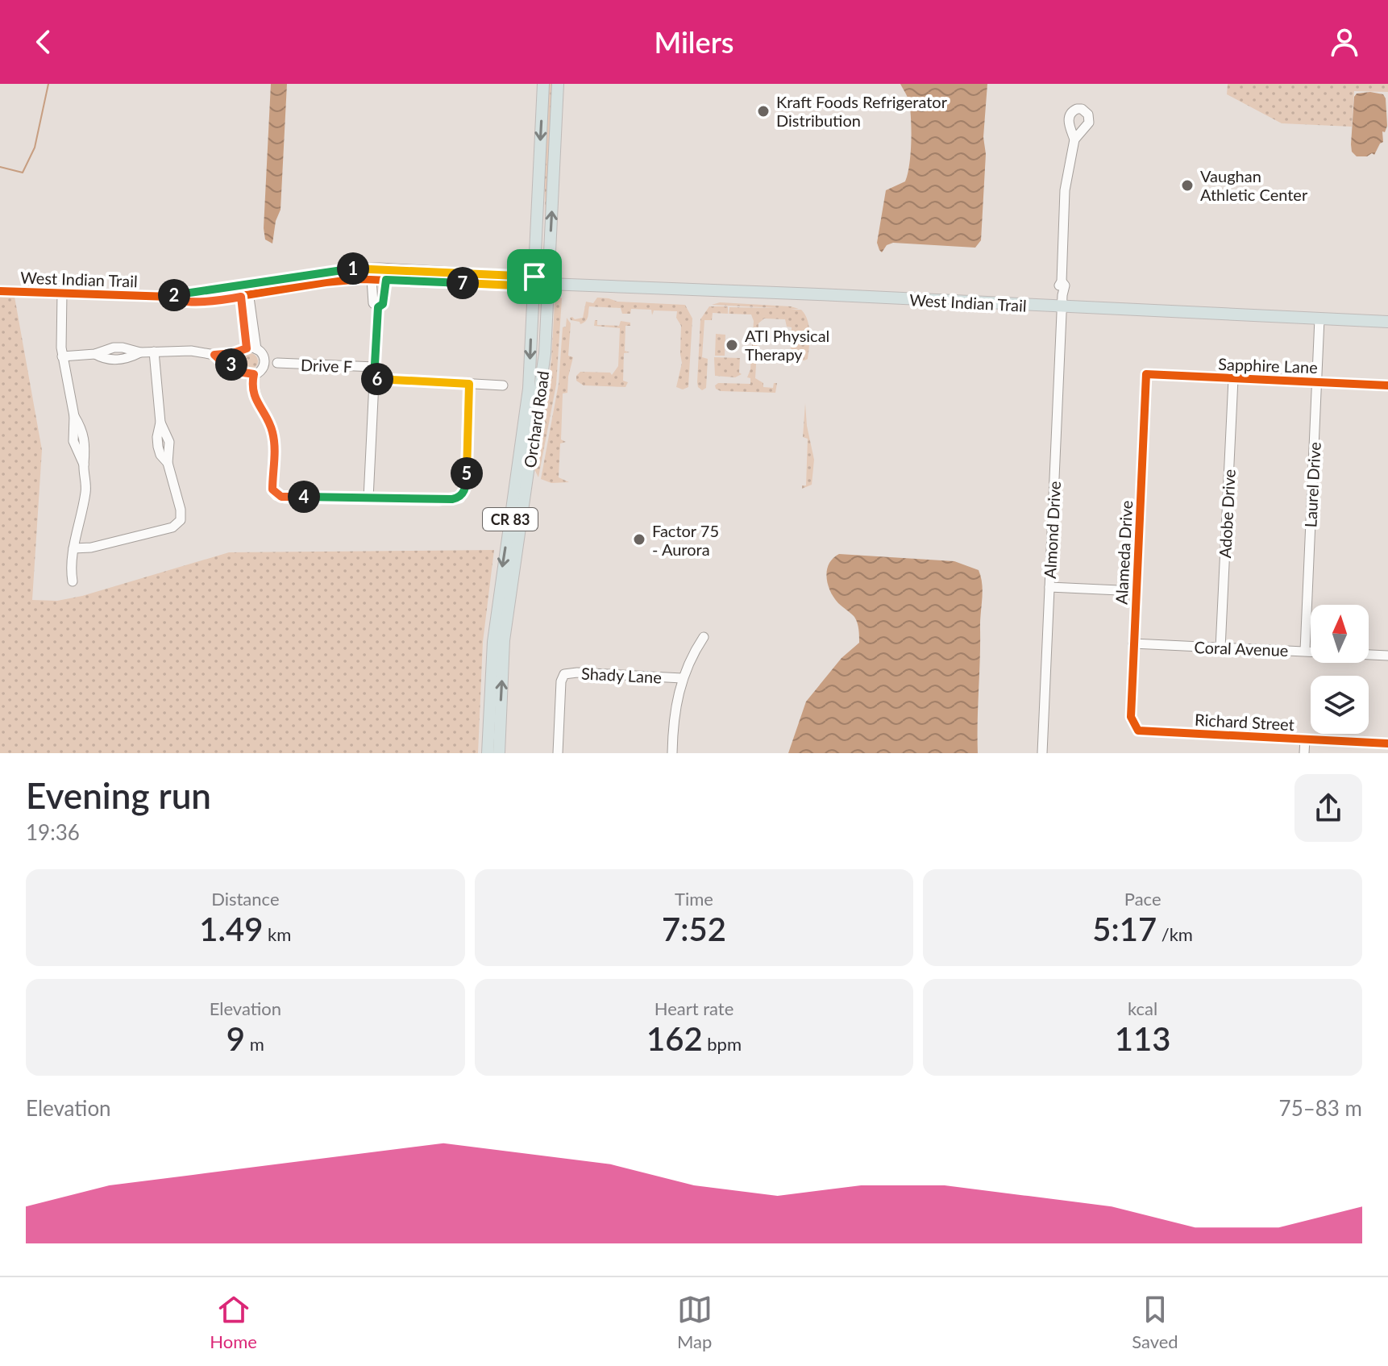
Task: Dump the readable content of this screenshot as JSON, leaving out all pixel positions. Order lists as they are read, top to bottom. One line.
{"streets":{"main road":["West Indian Trail","Orchard Road","CR 83"],"street":["Drive F","Sapphire Lane","Laurel Drive","Adobe Drive","Almond Drive","Alameda Drive","Coral Avenue","Shady Lane","Richard Street"]},"crossings":[["West Indian Trail","Orchard Road"],["West Indian Trail","Laurel Drive"],["West Indian Trail","Almond Drive"],["Sapphire Lane","Laurel Drive"],["Sapphire Lane","Adobe Drive"],["Sapphire Lane","Alameda Drive"],["Laurel Drive","Coral Avenue"],["Adobe Drive","Coral Avenue"],["Alameda Drive","Coral Avenue"],["Alameda Drive","Richard Street"]],"places":["Kraft Foods Refrigerator Distribution","Vaughan Athletic Center","ATI Physical Therapy","Factor 75 - Aurora"],"north":"top","page":{"header":"Milers","pins":["1","7","2","3","6","5","4"],"heading":["Evening run","19:36"],"stats":[["Distance","1.49 km"],["Time","7:52"],["Pace","5:17 /km"],["Elevation","9 m"],["Heart rate","162 bpm"],["kcal","113"]],"chart":["Elevation","75–83 m"],"tabs":["Home","Map","Saved"]}}
